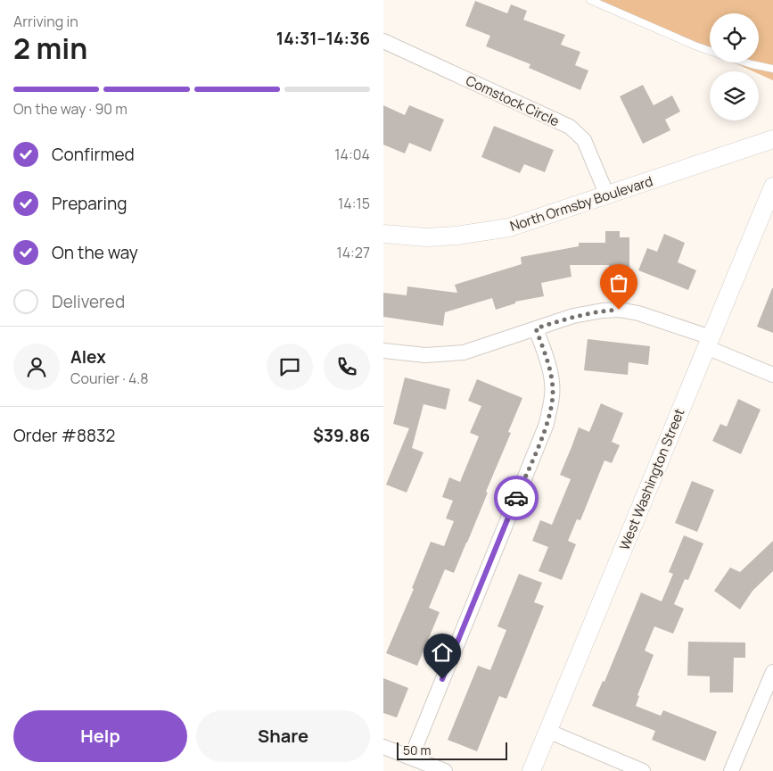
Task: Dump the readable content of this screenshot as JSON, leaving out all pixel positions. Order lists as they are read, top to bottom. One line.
{"streets":{"street":["Comstock Circle","North Ormsby Boulevard","West Washington Street"]},"crossings":[["Comstock Circle","North Ormsby Boulevard"]],"scale_bar":"50 m","page":{"heading":["2 min","Arriving in","14:31–14:36"],"panel":["Alex","Courier · 4.8","Order #8832","$39.86"],"bar":"On the way · 90 m","list":[["Confirmed","14:04"],["Preparing","14:15"],["On the way","14:27"],"Delivered"],"buttons":["Help","Share"],"scale":"50 m"}}
